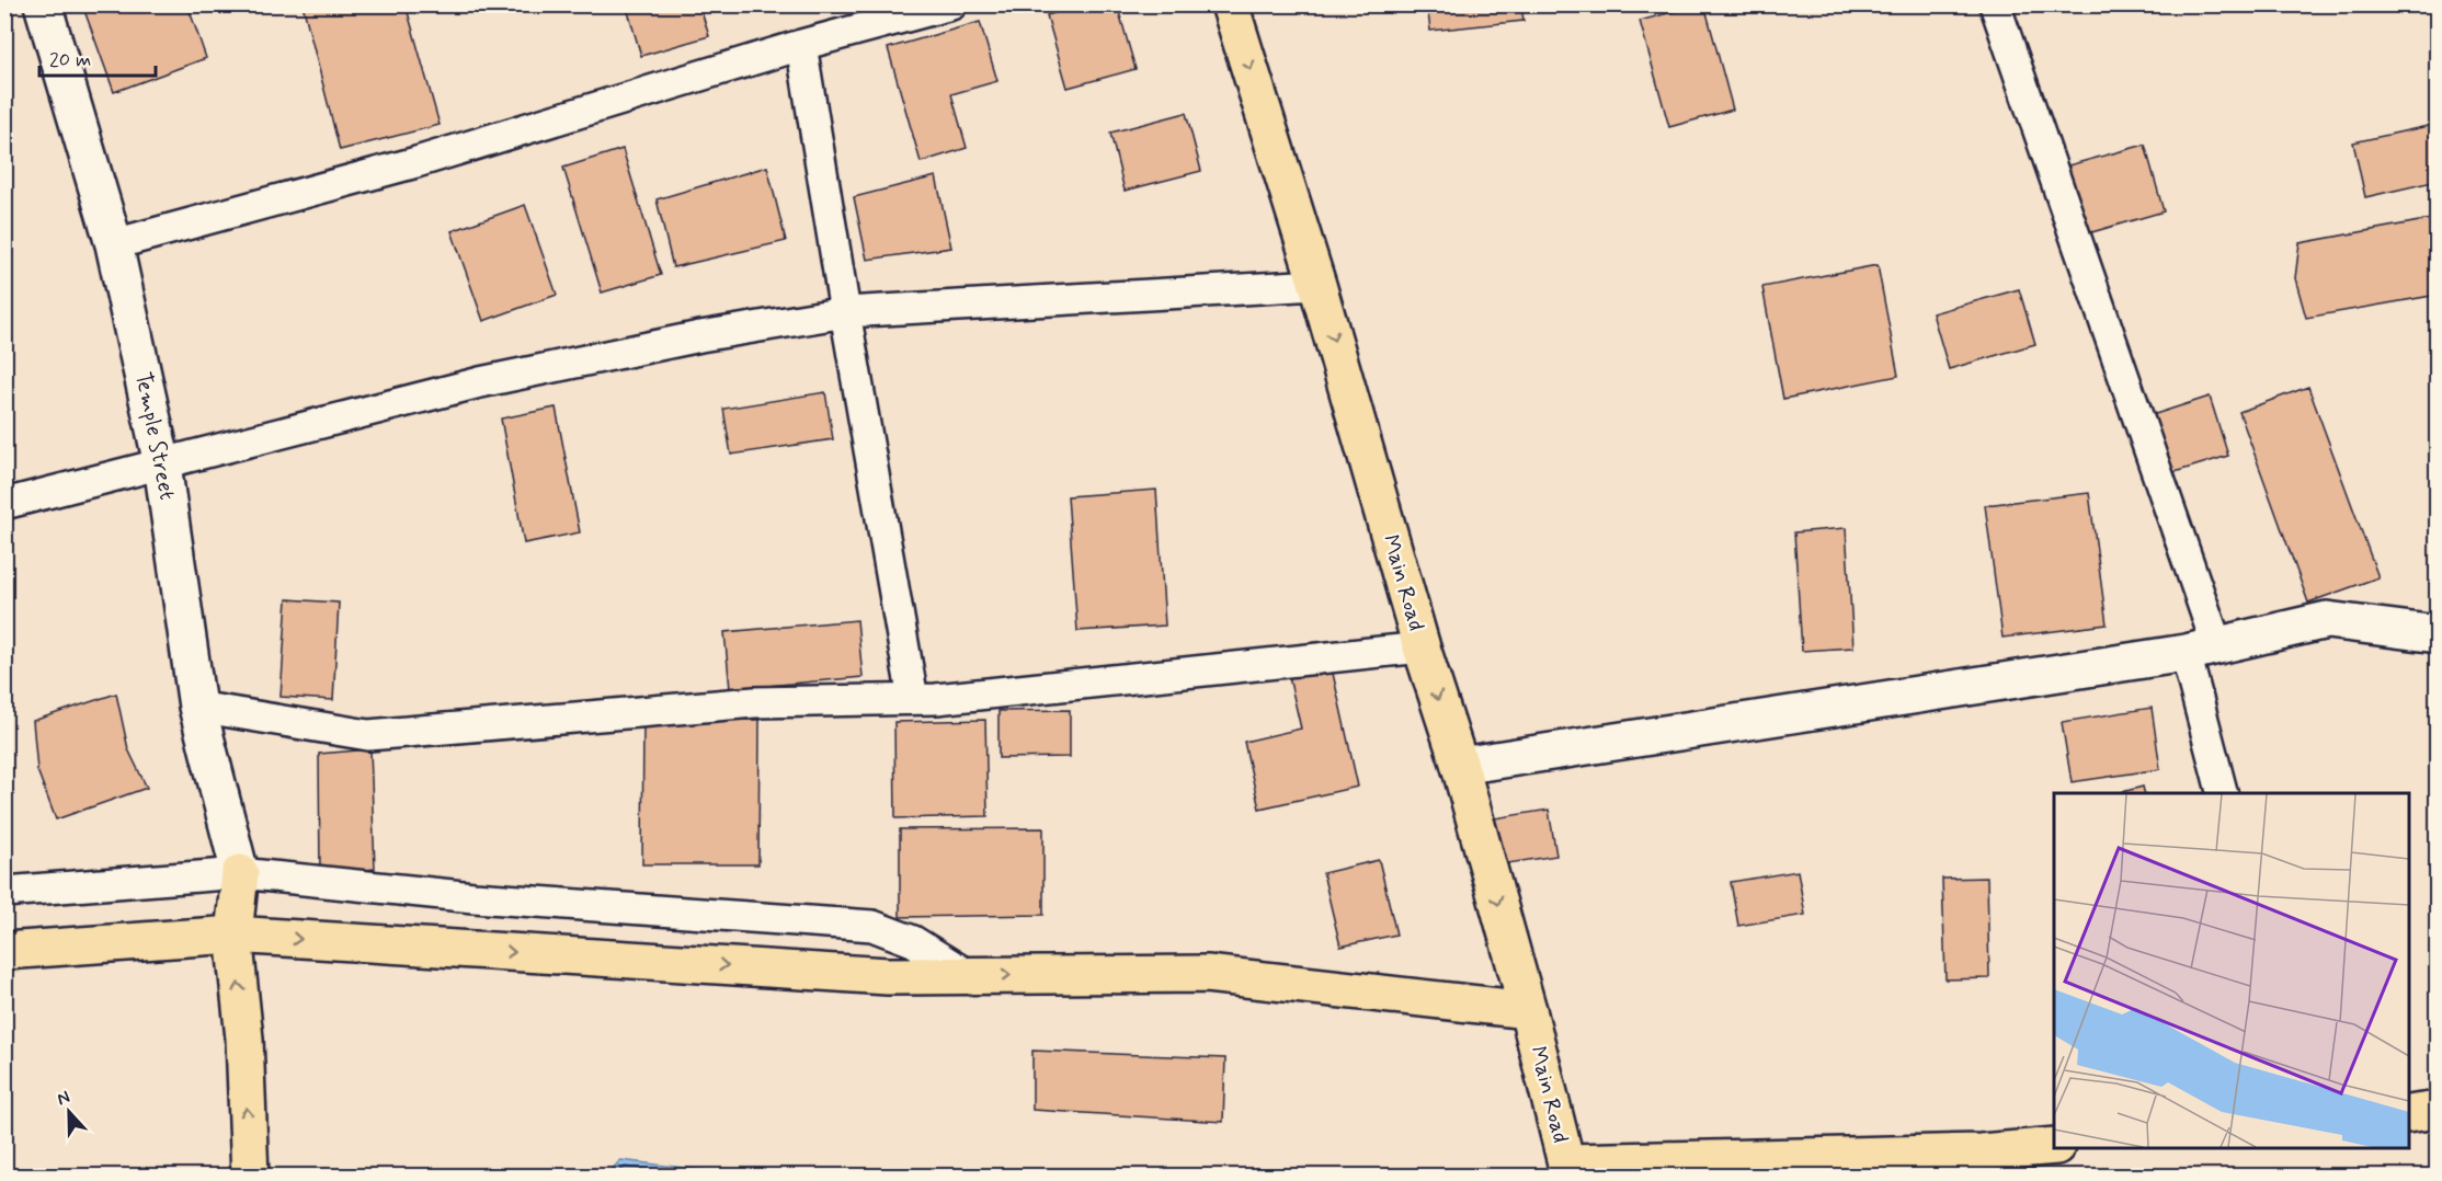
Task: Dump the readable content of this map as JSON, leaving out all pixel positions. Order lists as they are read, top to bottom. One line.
{"streets":{"main road":["Main Road"],"street":["Temple Street"]},"one_way":["Main Road"],"scale_bar":"20 m","north":"top"}
